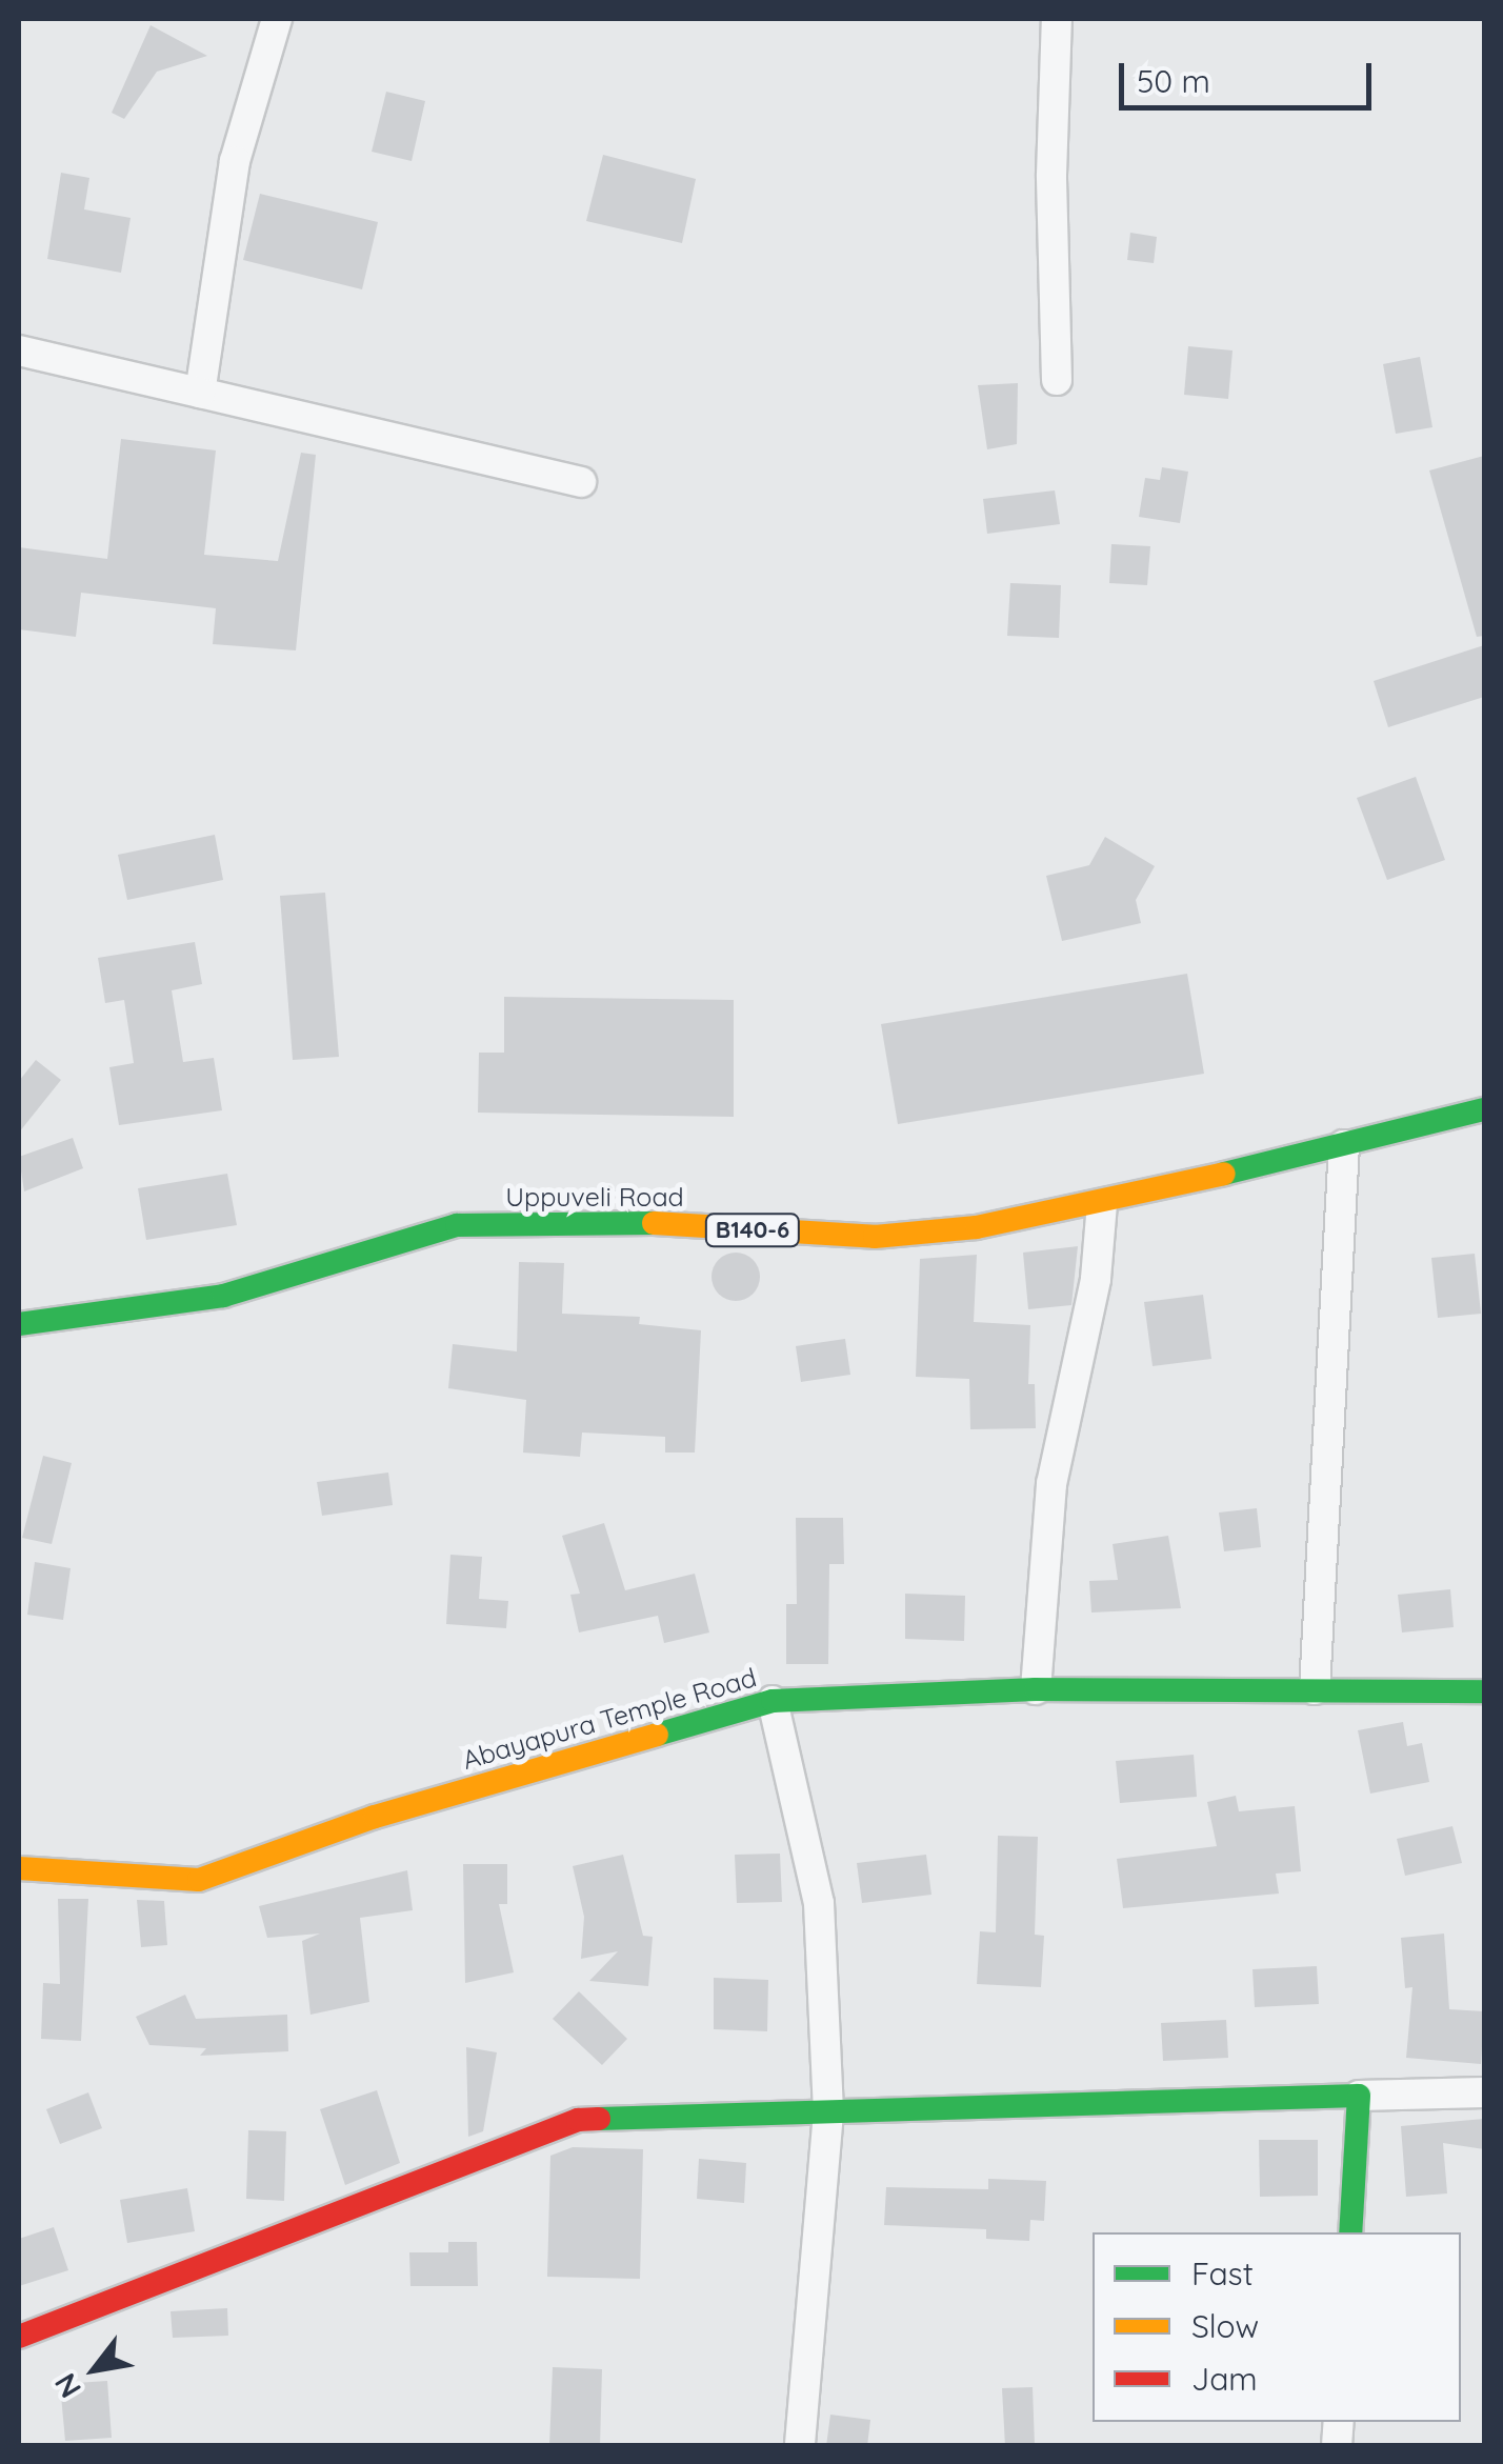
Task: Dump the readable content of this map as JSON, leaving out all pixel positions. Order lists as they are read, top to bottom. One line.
{"streets":{"street":["Uppuveli Road","B140-6","Abayapura Temple Road"]},"legend":["Fast","Slow","Jam"],"scale_bar":"50 m","north":"bottom left"}
